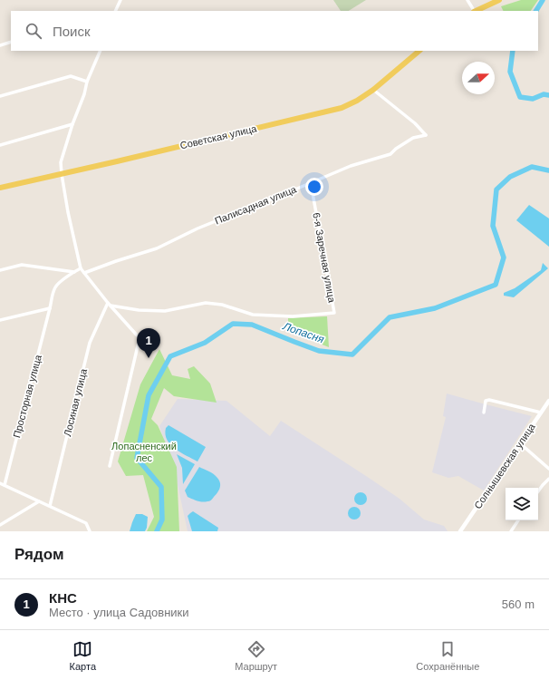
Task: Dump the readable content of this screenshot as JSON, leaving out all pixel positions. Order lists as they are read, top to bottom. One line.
{"streets":{"main road":["Советская улица"],"street":["Палисадная улица","6-я Заречная улица","Просторная улица","Лосиная улица","Солнышевская улица"]},"crossings":[["Советская улица","Палисадная улица"],["Палисадная улица","6-я Заречная улица"]],"water":["Лопасня"],"parks":["Лопасненский лес"],"north":"right","page":{"search":"Поиск","pins":"1","heading":"Рядом","list":[{"mark":"1","name":"КНС","note":"Место · улица Садовники","value":"560 m"}],"nav":["Карта","Маршрут","Сохранённые"]}}
